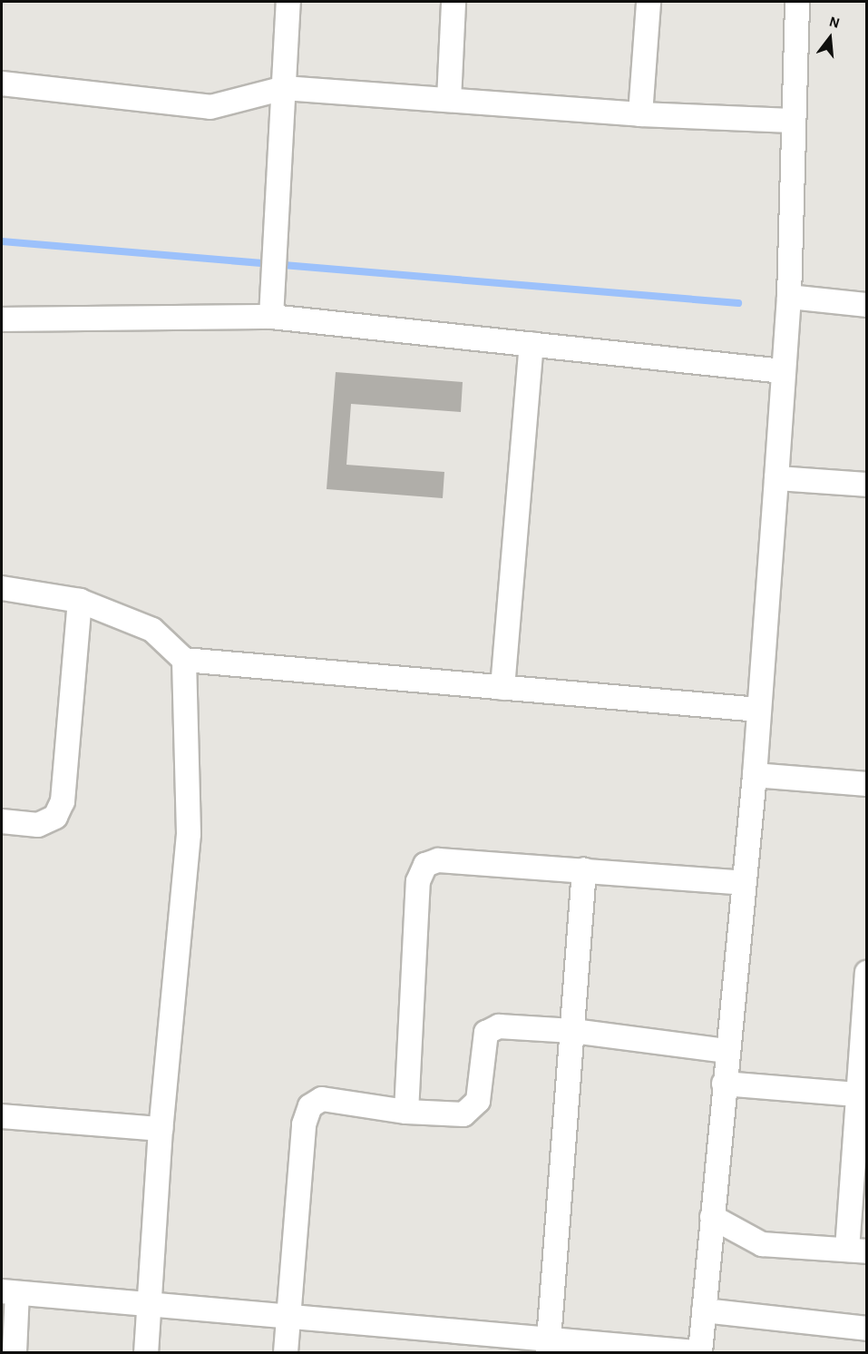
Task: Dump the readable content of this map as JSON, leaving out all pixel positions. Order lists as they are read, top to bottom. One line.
{"north":"top"}
